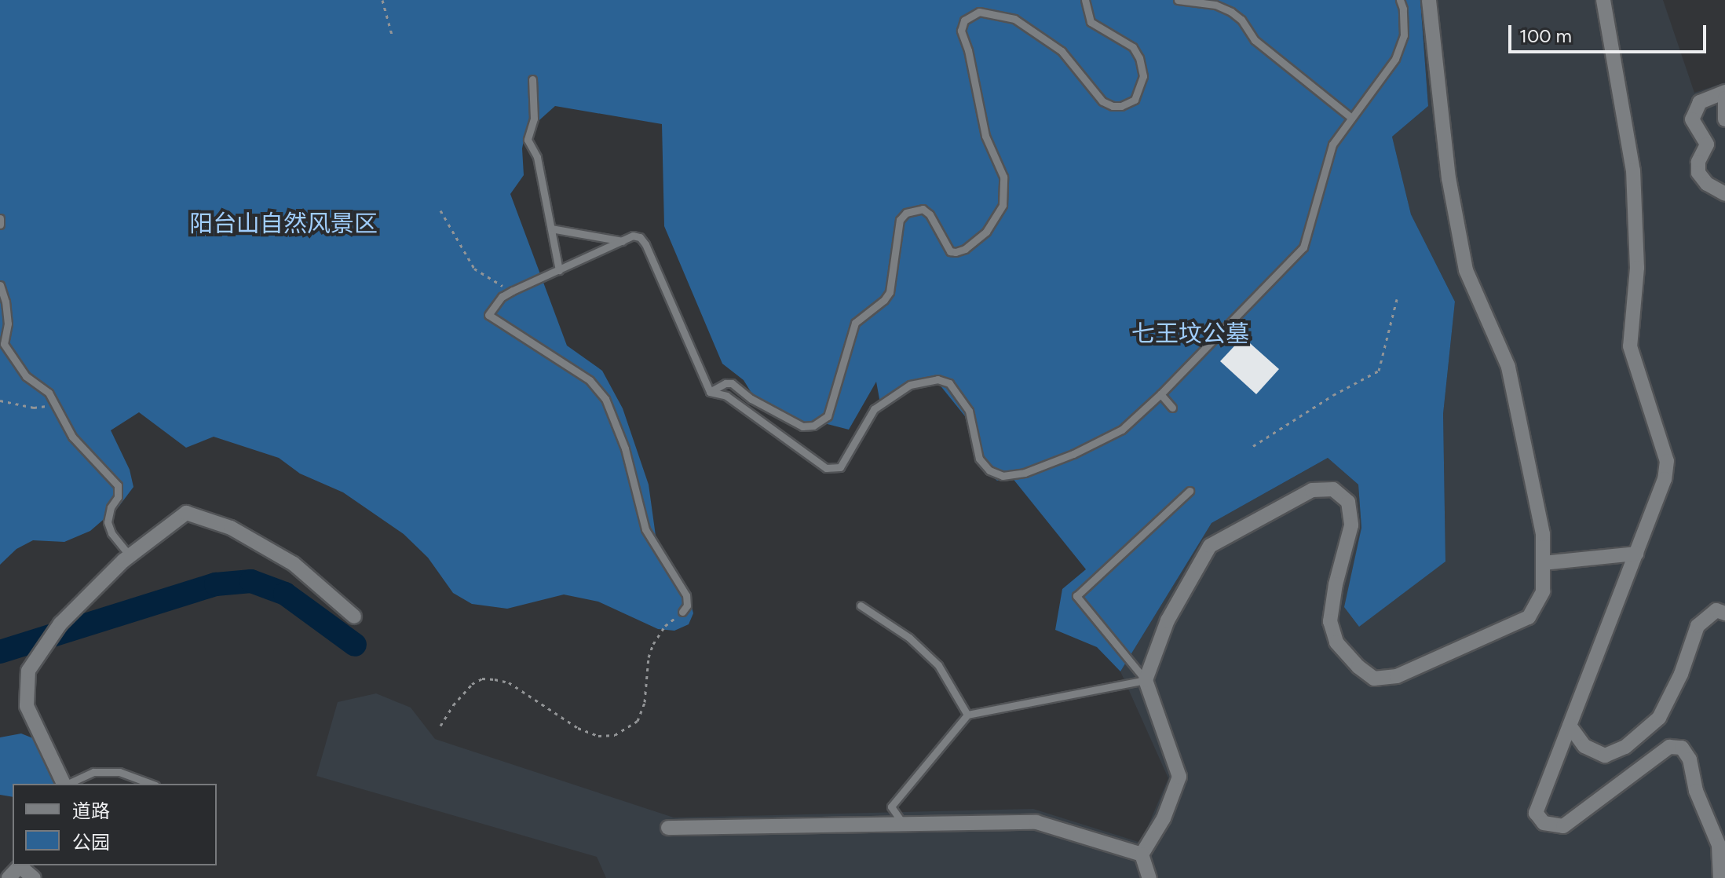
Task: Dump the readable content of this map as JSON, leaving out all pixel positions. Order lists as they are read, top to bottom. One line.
{"parks":["阳台山自然风景区","七王坟公墓"],"legend":["道路","公园"],"scale_bar":"100 m"}
